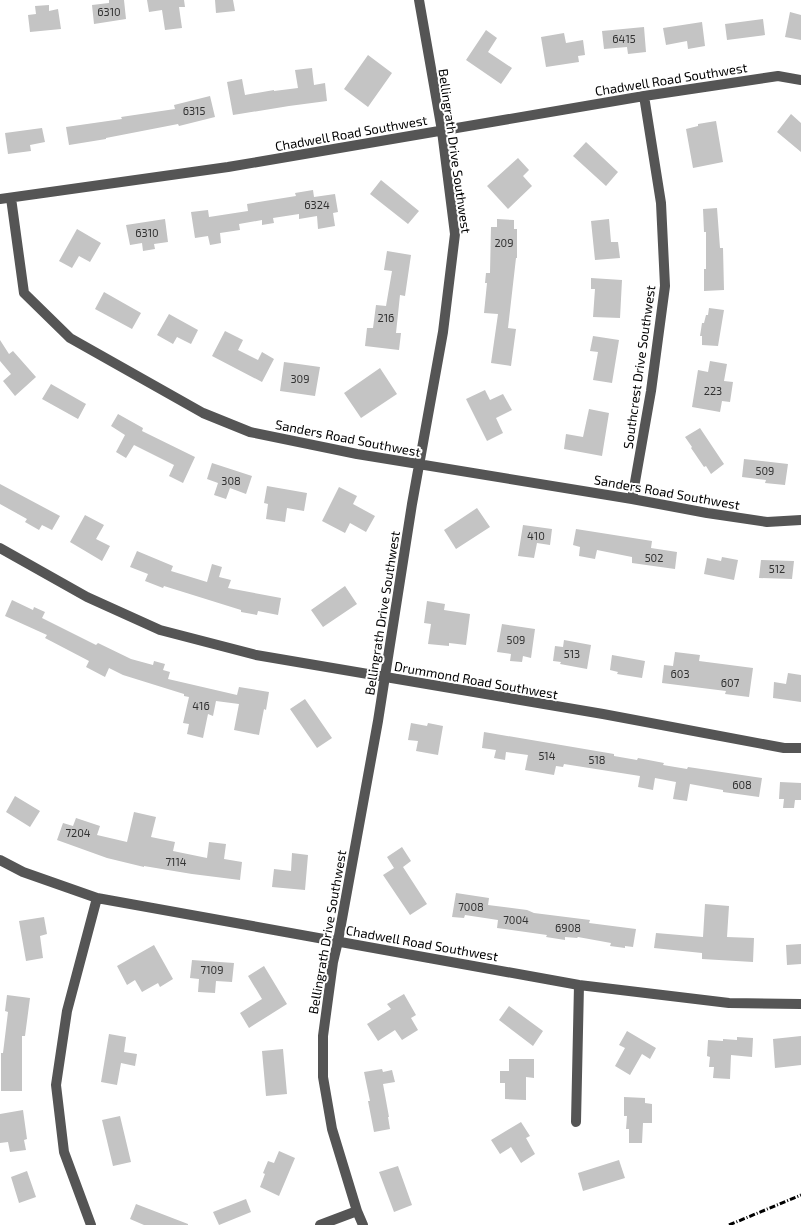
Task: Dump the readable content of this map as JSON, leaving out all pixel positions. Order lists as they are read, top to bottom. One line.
{"streets":{"street":["Chadwell Road Southwest","Bellingrath Drive Southwest","Southcrest Drive Southwest","Sanders Road Southwest","Drummond Road Southwest"]},"crossings":[["Chadwell Road Southwest","Bellingrath Drive Southwest"],["Chadwell Road Southwest","Southcrest Drive Southwest"],["Chadwell Road Southwest","Sanders Road Southwest"],["Bellingrath Drive Southwest","Sanders Road Southwest"],["Bellingrath Drive Southwest","Drummond Road Southwest"],["Southcrest Drive Southwest","Sanders Road Southwest"]],"house_numbers":["6310","6415","6315","6324","6310","209","216","309","223","509","308","410","502","512","509","513","603","607","416","514","518","608","7204","7114","7008","7004","6908","7109"]}
